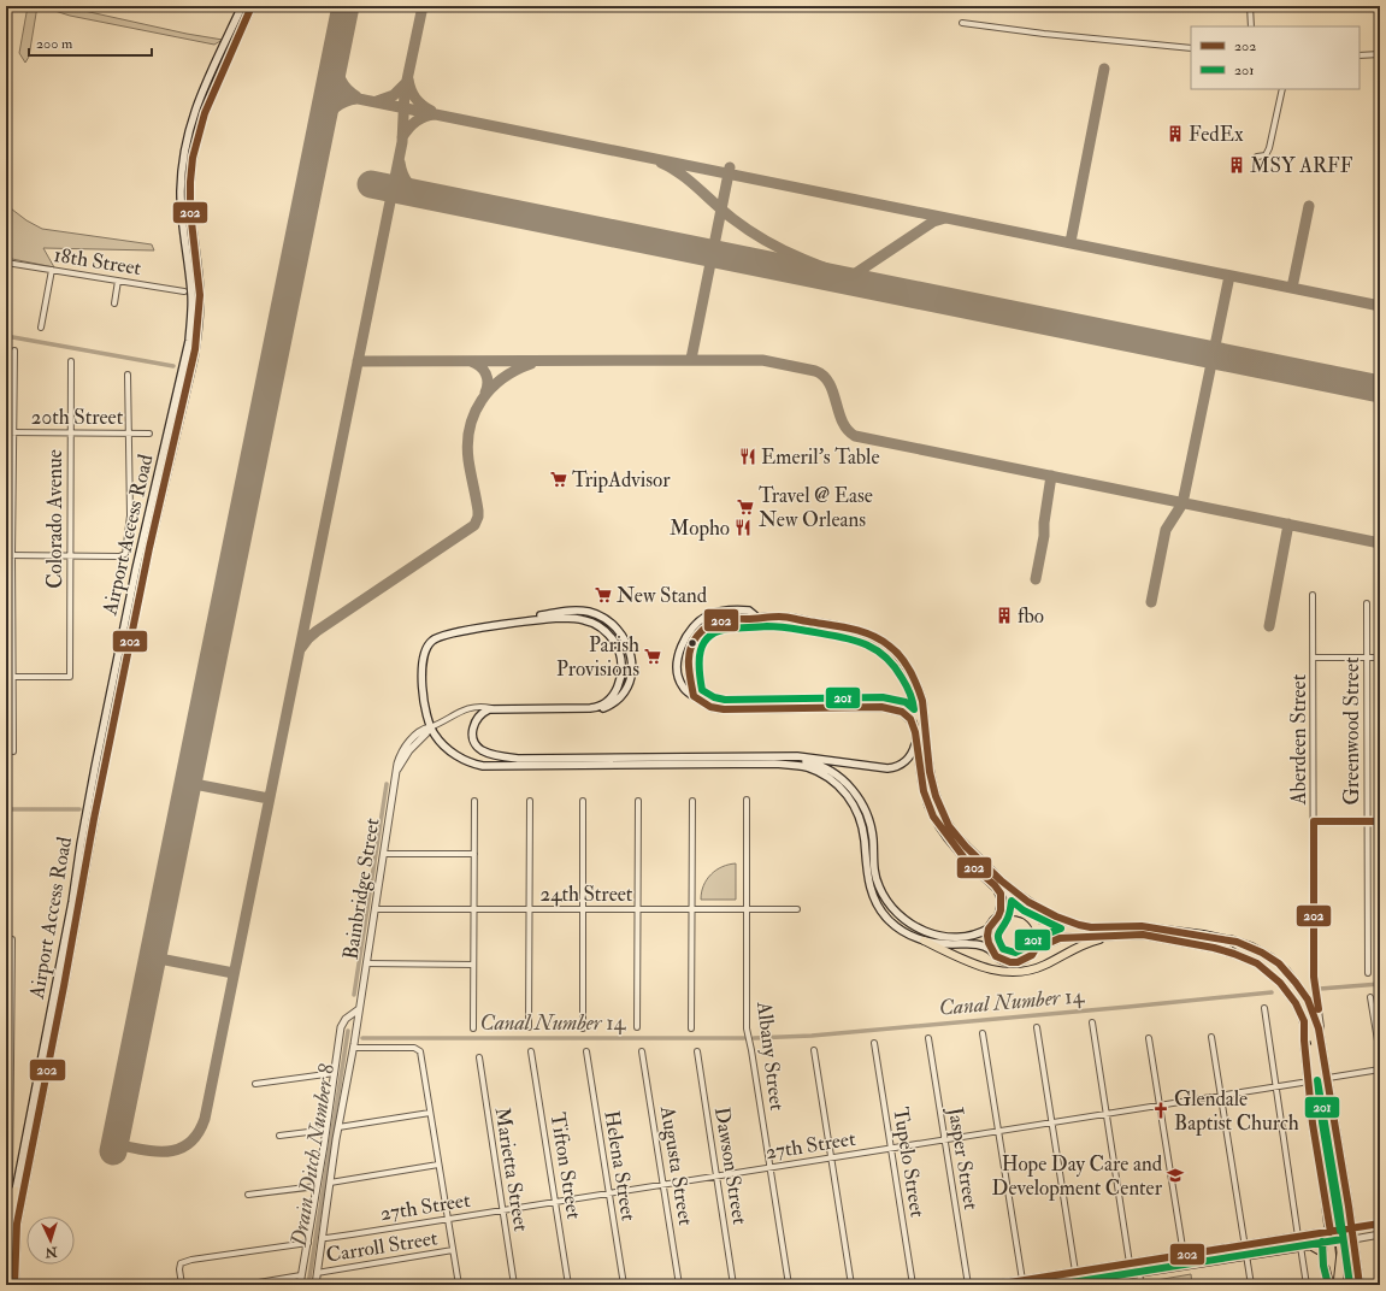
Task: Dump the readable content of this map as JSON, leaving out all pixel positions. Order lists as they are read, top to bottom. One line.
{"streets":{"main road":["Airport Access Road"],"street":["18th Street","20th Street","Colorado Avenue","Greenwood Street","Aberdeen Street","Bainbridge Street","24th Street","Albany Street","27th Street","Jasper Street","Tupelo Street","Tifton Street","Helena Street","Augusta Street","Dawson Street","Marietta Street","Carroll Street"]},"crossings":[["20th Street","Colorado Avenue"],["Bainbridge Street","24th Street"],["Bainbridge Street","27th Street"],["Bainbridge Street","Carroll Street"],["24th Street","Albany Street"],["Albany Street","27th Street"],["27th Street","Jasper Street"],["27th Street","Tupelo Street"],["27th Street","Tifton Street"],["27th Street","Helena Street"],["27th Street","Augusta Street"],["27th Street","Dawson Street"],["27th Street","Marietta Street"]],"water":["Canal Number 14","Drain Ditch Number 8"],"places":{"building":["FedEx","MSY ARFF","fbo"],"restaurant":["Emeril's Table","Mopho"],"supermarket":["TripAdvisor","Travel @ Ease New Orleans","New Stand","Parish Provisions"],"church":["Glendale Baptist Church"],"school or university":["Hope Day Care and Development Center"]},"lines":["transit line 202","transit line 201"],"legend":["202","201"],"scale_bar":"200 m","north":"bottom"}
